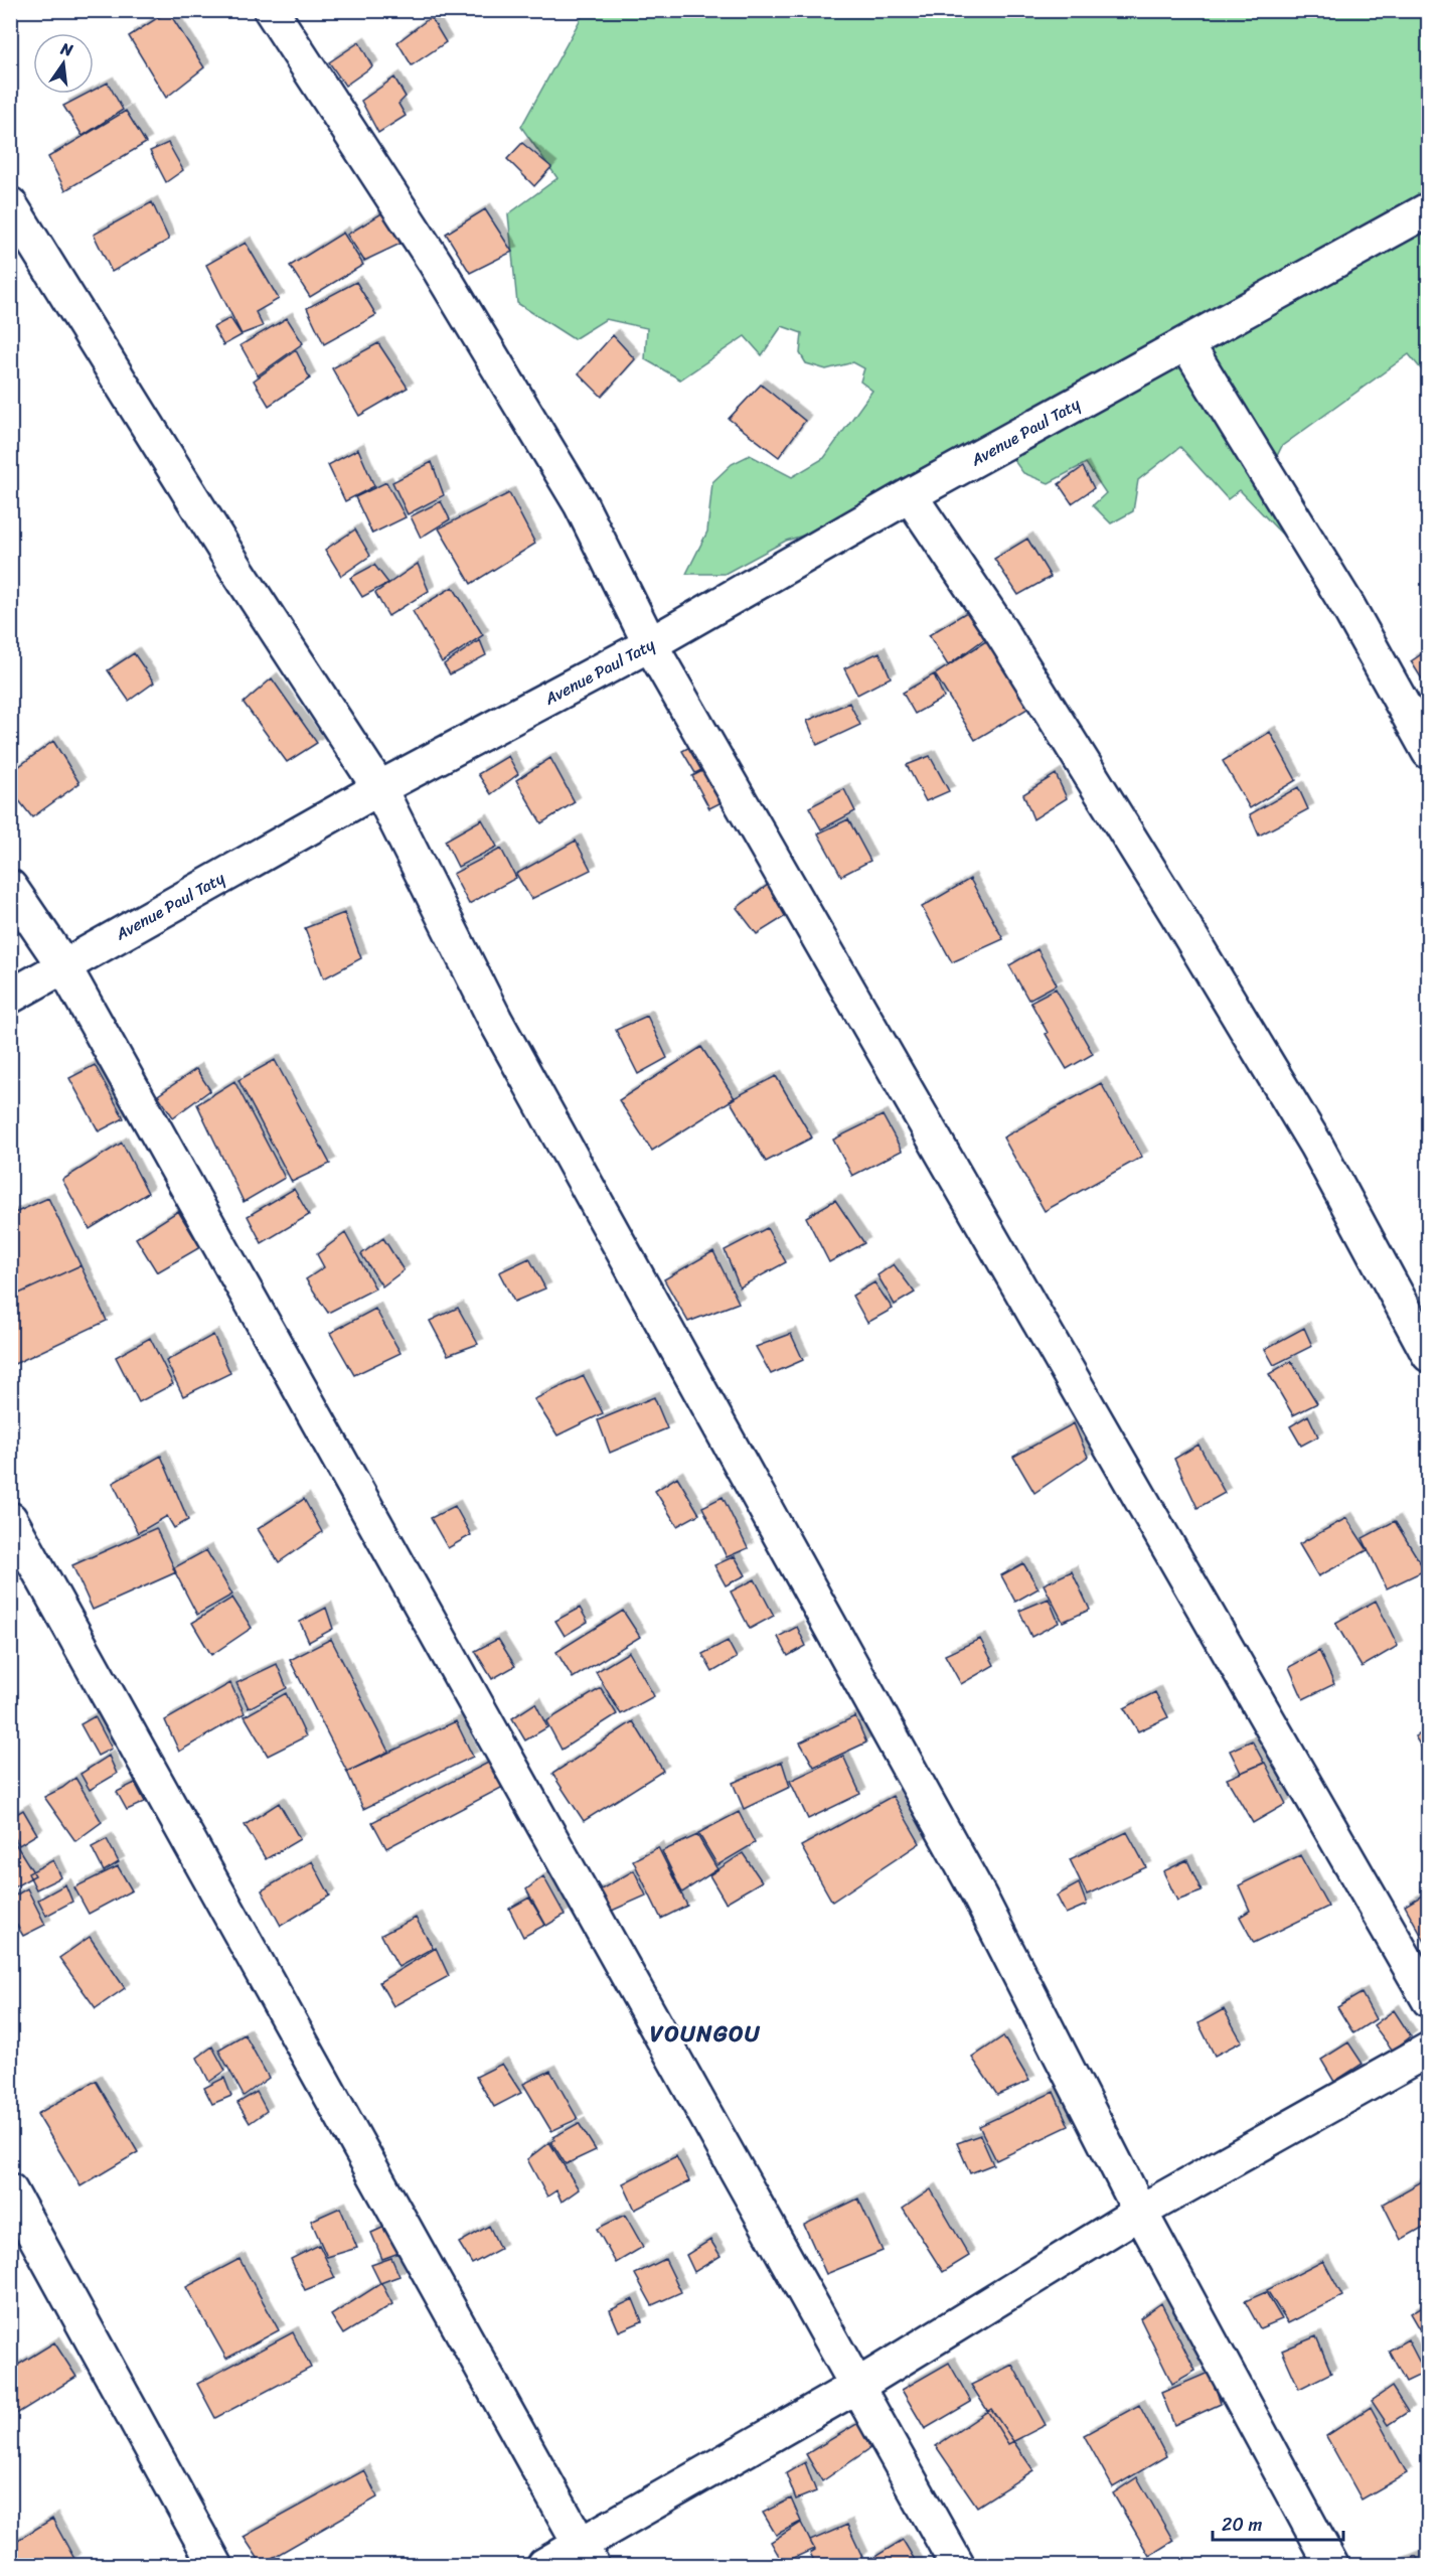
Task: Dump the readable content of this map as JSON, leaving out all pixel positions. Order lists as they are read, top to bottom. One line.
{"streets":{"street":["Avenue Paul Taty"]},"districts":["VOUNGOU"],"scale_bar":"20 m","north":"top"}
